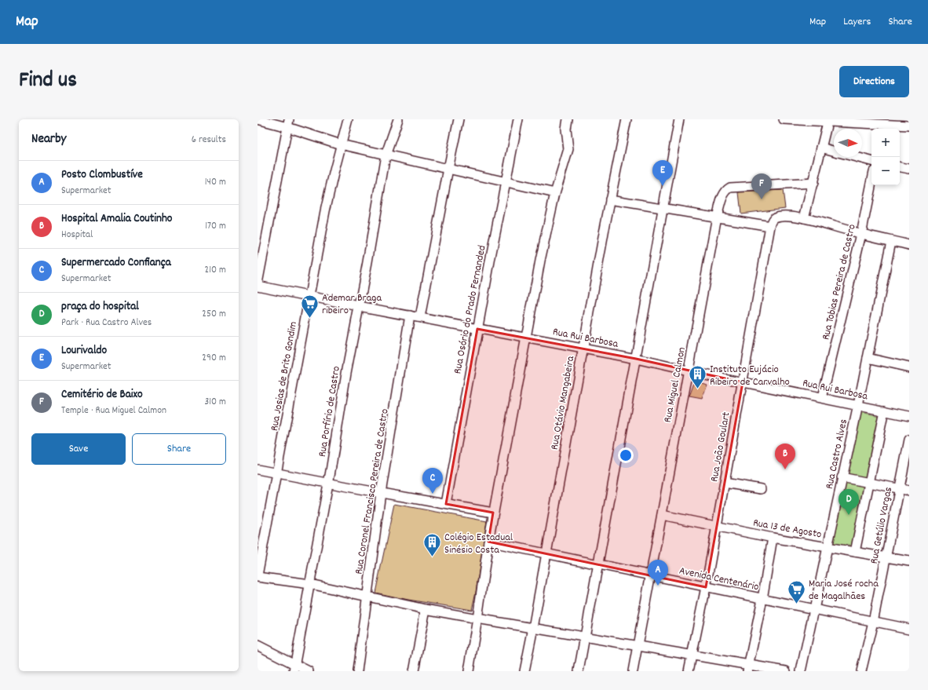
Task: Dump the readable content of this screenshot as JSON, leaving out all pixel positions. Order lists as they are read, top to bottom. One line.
{"streets":{"street":["Rua Tobias Pereira de Castro","Rua Osório do Prado Fernanded","Rua Rui Barbosa","Rua Josias de Brito Gondim","Rua Miguel Calmon","Rua Otávio Mangabeira","Rua Porfírio de Castro","Rua João Goulart","Rua Castro Alves","Rua Coronel Francisco Pereira de Castro","Rua Getúlio Vargas","Rua 13 de Agosto","Avenida Centenário"]},"crossings":[["Rua Tobias Pereira de Castro","Rua Rui Barbosa"],["Rua Osório do Prado Fernanded","Rua Rui Barbosa"],["Rua Rui Barbosa","Rua Josias de Brito Gondim"],["Rua Rui Barbosa","Rua Miguel Calmon"],["Rua Rui Barbosa","Rua Otávio Mangabeira"],["Rua Rui Barbosa","Rua Porfírio de Castro"],["Rua Rui Barbosa","Rua João Goulart"],["Rua Rui Barbosa","Rua Castro Alves"],["Rua Rui Barbosa","Rua Coronel Francisco Pereira de Castro"],["Rua Miguel Calmon","Rua 13 de Agosto"],["Rua Miguel Calmon","Avenida Centenário"],["Rua Otávio Mangabeira","Avenida Centenário"],["Rua João Goulart","Rua 13 de Agosto"],["Rua João Goulart","Avenida Centenário"],["Rua Castro Alves","Rua 13 de Agosto"],["Rua Castro Alves","Avenida Centenário"],["Rua Getúlio Vargas","Rua 13 de Agosto"],["Rua Getúlio Vargas","Avenida Centenário"]],"places":{"supermarket":["Ademar Braga ribeiro","Maria José rocha de Magalhães"],"building":["Instituto Eujácio Ribeiro de Carvalho","Colégio Estadual Sinésio Costa"]},"north":"right","page":{"header":"Map","nav":["Map","Layers","Share"],"title":"Find us","buttons":["Directions",["Save","Share"]],"heading":["Nearby","6 results"],"map_buttons":["+","−"],"list":[{"mark":"A","name":"Posto Clombustíve","note":"Supermarket","value":"140 m"},{"mark":"B","name":"Hospital Amalia Coutinho","note":"Hospital","value":"170 m"},{"mark":"C","name":"Supermercado Confiança","note":"Supermarket","value":"210 m"},{"mark":"D","name":"praça do hospital","note":"Park · Rua Castro Alves","value":"250 m"},{"mark":"E","name":"Lourivaldo","note":"Supermarket","value":"290 m"},{"mark":"F","name":"Cemitério de Baixo","note":"Temple · Rua Miguel Calmon","value":"310 m"}],"pins":["E","F","B","C","D","A"]}}
